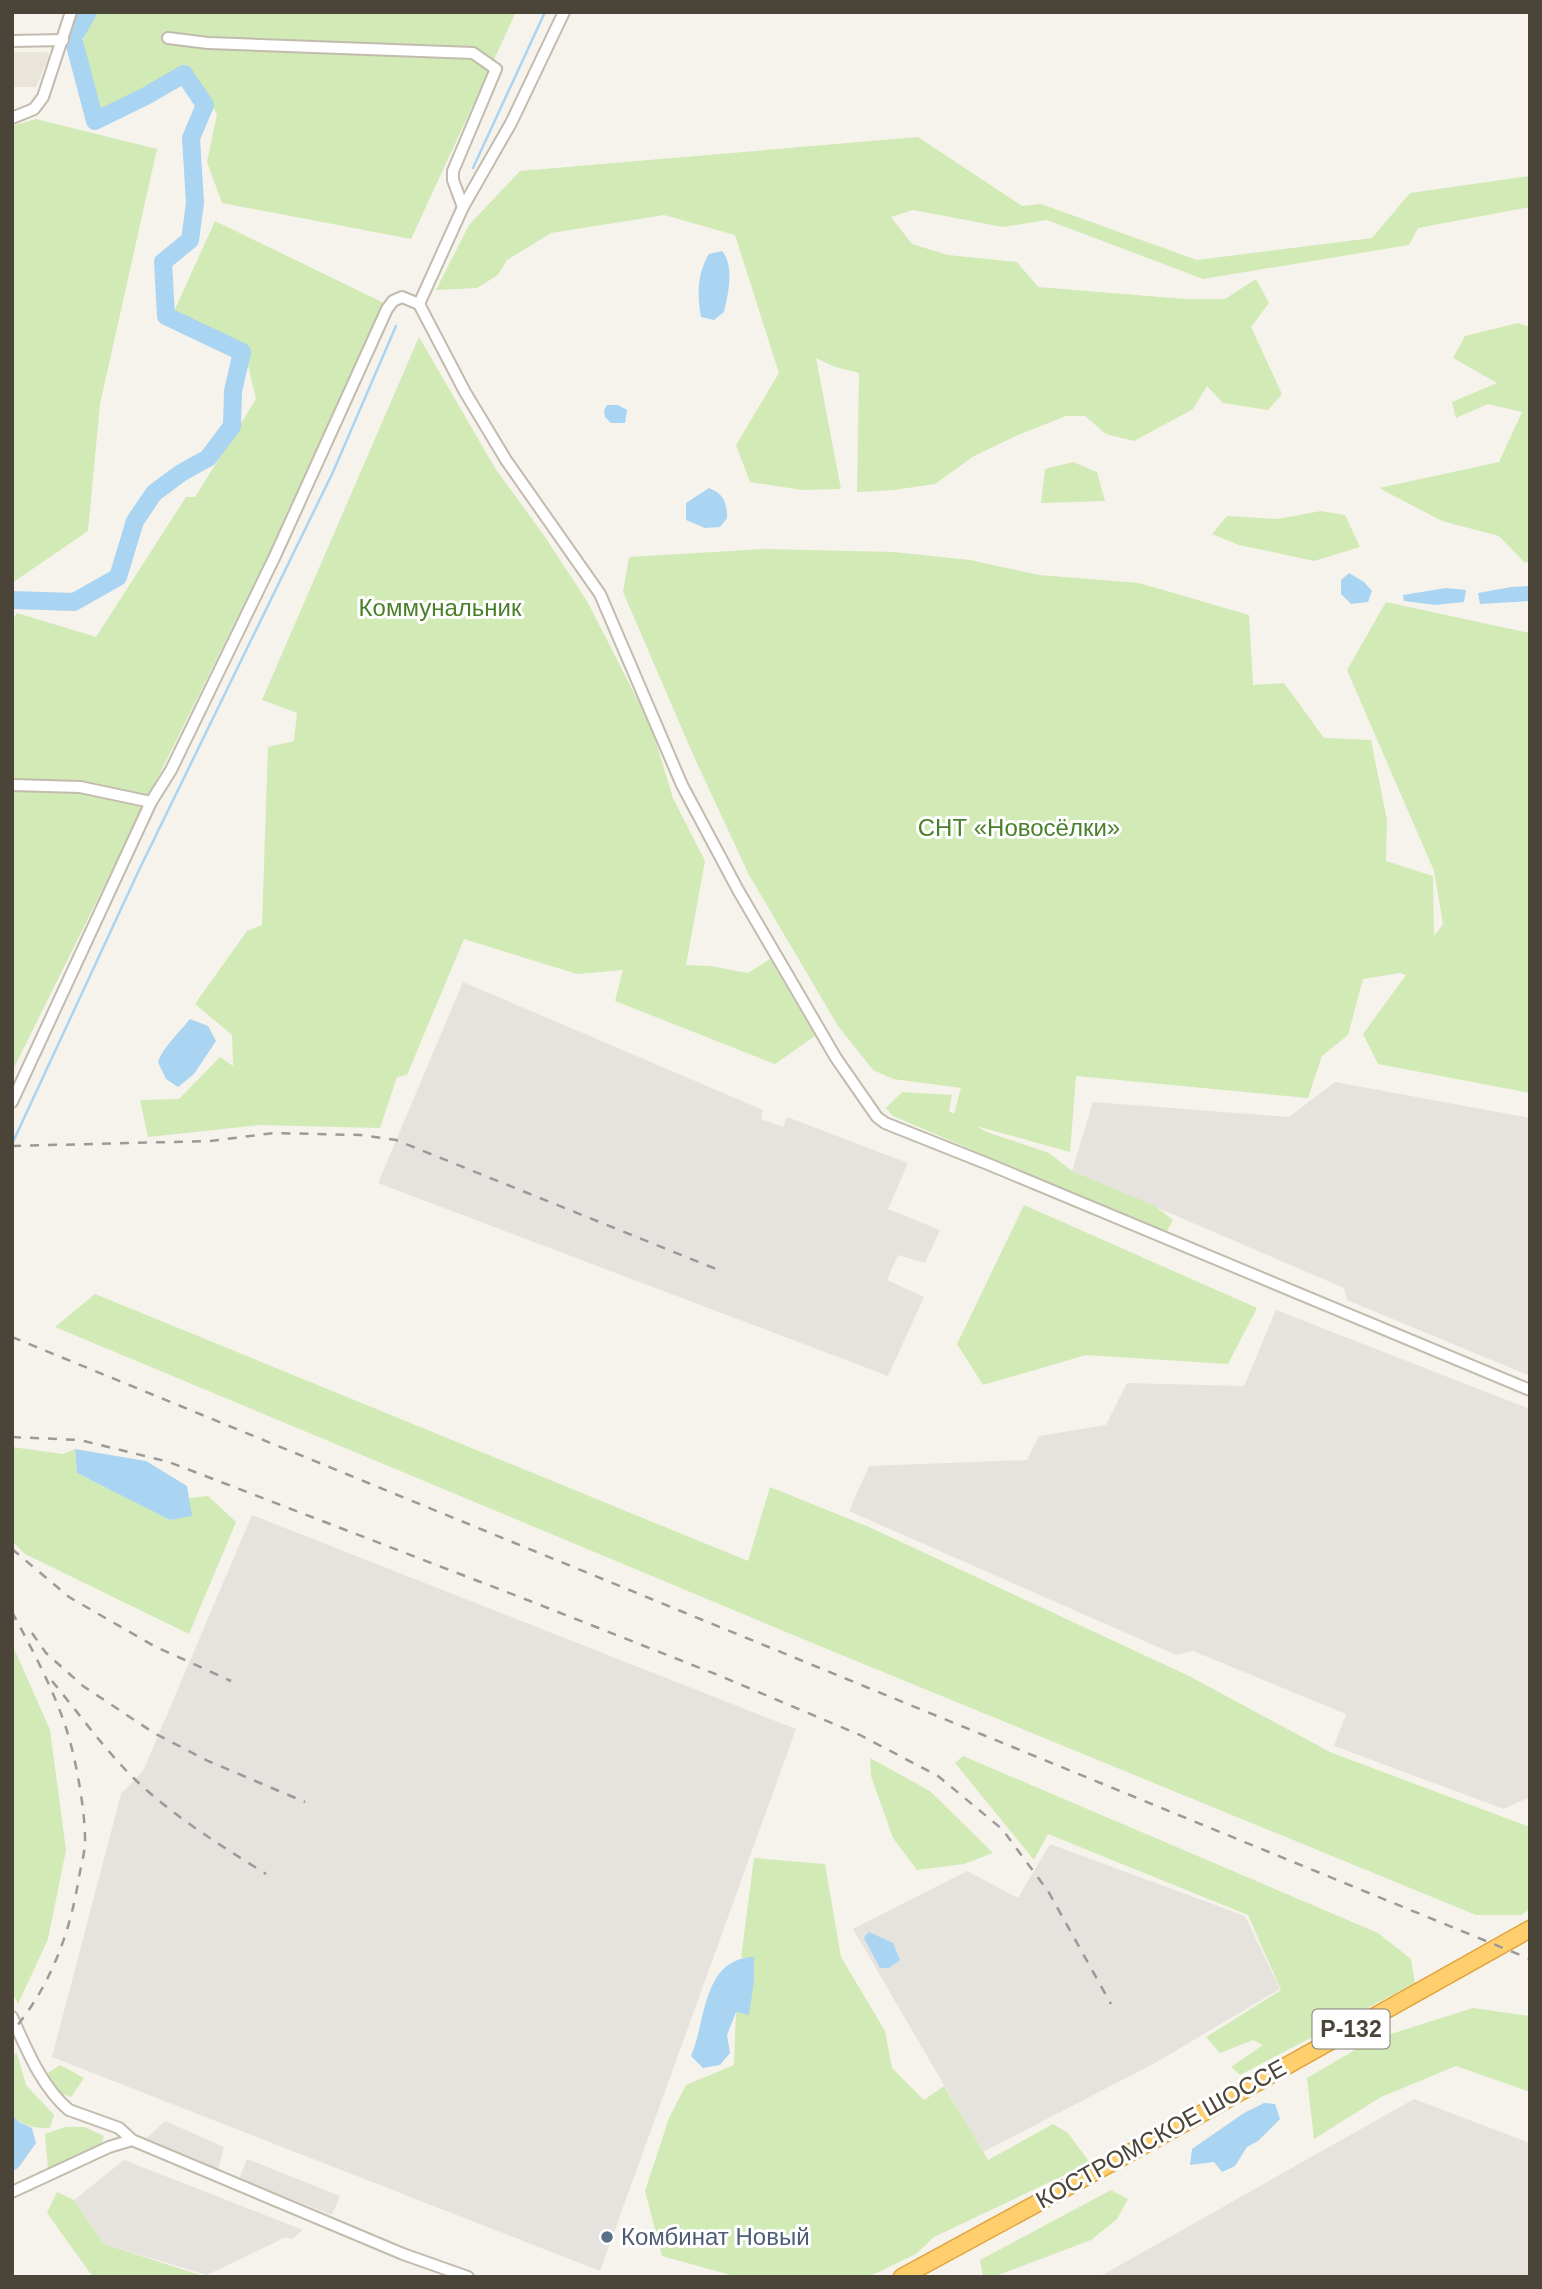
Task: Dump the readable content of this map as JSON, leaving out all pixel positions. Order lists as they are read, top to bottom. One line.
{"streets":{"highway":["Р-132","КОСТРОМСКОЕ ШОССЕ"]},"parks":["Коммунальник","СНТ «Новосёлки»"],"places":["Комбинат Новый"]}
